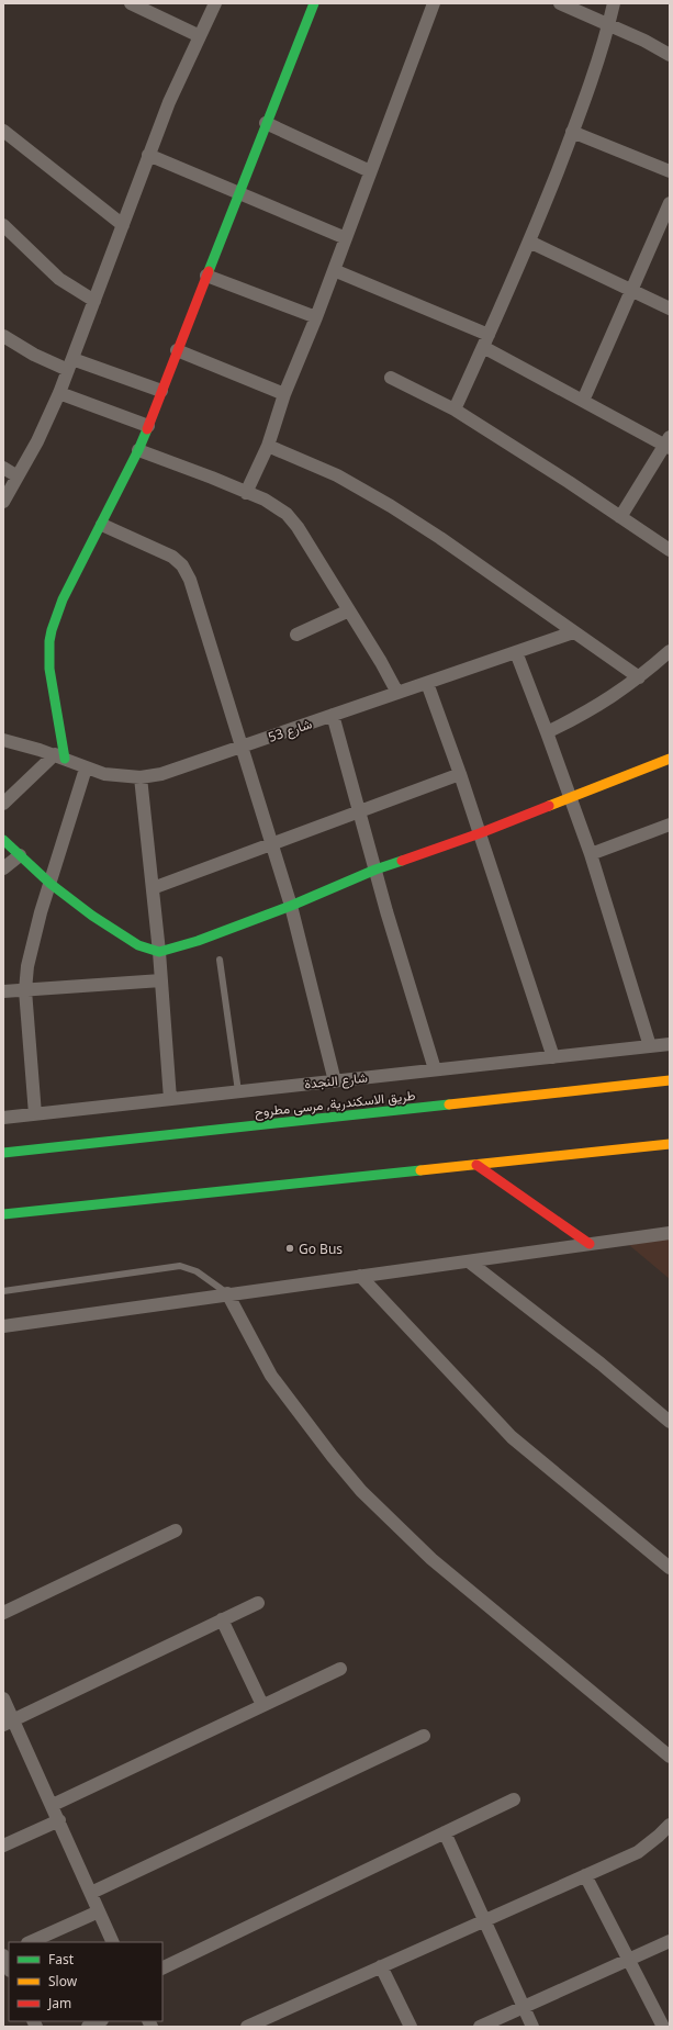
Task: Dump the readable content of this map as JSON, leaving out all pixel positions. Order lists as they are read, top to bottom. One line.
{"streets":{"street":["شارع 53","شارع النجدة","طريق الاسكندرية, مرسى مطروح"]},"places":["Go Bus"],"legend":["Fast","Slow","Jam"]}
